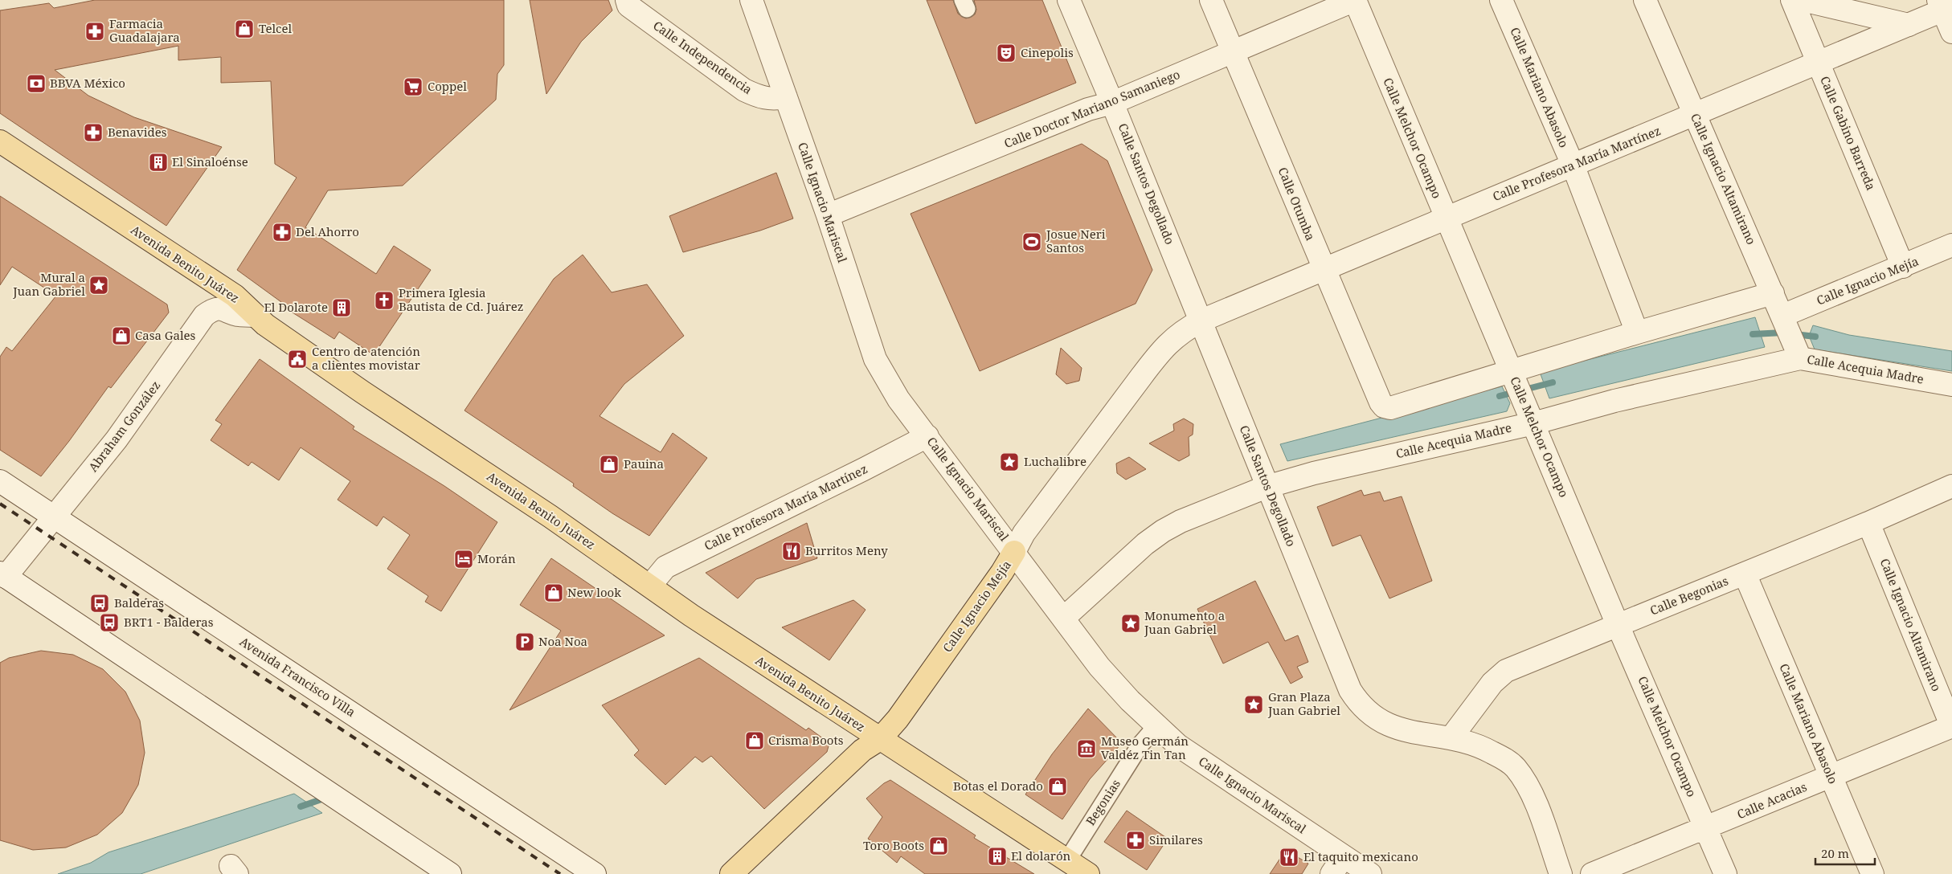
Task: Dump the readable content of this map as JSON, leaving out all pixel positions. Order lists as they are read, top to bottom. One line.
{"streets":{"main road":["Avenida Benito Juárez","Calle Ignacio Mejía"],"street":["Calle Independencia","Calle Mariano Abasolo","Calle Doctor Mariano Samaniego","Calle Gabino Barreda","Calle Melchor Ocampo","Calle Profesora María Martínez","Calle Ignacio Altamirano","Calle Santos Degollado","Calle Ignacio Mariscal","Calle Otumba","Calle Acequia Madre","Abraham González","Calle Begonias","Avenida Francisco Villa","Calle Acacias","Begonias"]},"crossings":[["Calle Independencia","Calle Ignacio Mariscal"],["Calle Mariano Abasolo","Calle Profesora María Martínez"],["Calle Mariano Abasolo","Calle Begonias"],["Calle Mariano Abasolo","Calle Acacias"],["Calle Doctor Mariano Samaniego","Calle Melchor Ocampo"],["Calle Doctor Mariano Samaniego","Calle Santos Degollado"],["Calle Doctor Mariano Samaniego","Calle Ignacio Mariscal"],["Calle Doctor Mariano Samaniego","Calle Otumba"],["Calle Gabino Barreda","Calle Profesora María Martínez"],["Calle Gabino Barreda","Calle Ignacio Mejía"],["Calle Melchor Ocampo","Calle Profesora María Martínez"],["Calle Melchor Ocampo","Calle Otumba"],["Calle Melchor Ocampo","Calle Acequia Madre"],["Calle Melchor Ocampo","Calle Begonias"],["Calle Melchor Ocampo","Calle Acacias"],["Calle Profesora María Martínez","Calle Ignacio Altamirano"],["Calle Profesora María Martínez","Calle Santos Degollado"],["Calle Profesora María Martínez","Calle Ignacio Mariscal"],["Calle Profesora María Martínez","Calle Otumba"],["Calle Profesora María Martínez","Avenida Benito Juárez"],["Calle Profesora María Martínez","Calle Ignacio Mejía"],["Calle Ignacio Altamirano","Calle Ignacio Mejía"],["Calle Ignacio Altamirano","Calle Acequia Madre"],["Calle Ignacio Altamirano","Calle Begonias"],["Calle Ignacio Altamirano","Calle Acacias"],["Calle Santos Degollado","Calle Ignacio Mejía"],["Calle Santos Degollado","Calle Acequia Madre"],["Calle Santos Degollado","Calle Begonias"],["Calle Ignacio Mariscal","Calle Ignacio Mejía"],["Calle Ignacio Mariscal","Calle Acequia Madre"],["Calle Ignacio Mariscal","Begonias"],["Avenida Benito Juárez","Calle Ignacio Mejía"],["Avenida Benito Juárez","Abraham González"],["Avenida Benito Juárez","Begonias"],["Abraham González","Avenida Francisco Villa"]],"places":{"shop":["Telcel","Casa Gales","Pauina","New look","Crisma Boots","Botas el Dorado","Toro Boots"],"pharmacy":["Farmacia Guadalajara","Benavides","Del Ahorro","Similares"],"theatre":["Cinepolis"],"bank":["BBVA México"],"supermarket":["Coppel"],"building":["El Sinaloénse","El Dolarote","El dolarón"],"sports":["Josue Neri Santos"],"place":["Mural a Juan Gabriel","Luchalibre","Monumento a Juan Gabriel","Gran Plaza Juan Gabriel"],"church":["Primera Iglesia Bautista de Cd. Juárez"],"public building":["Centro de atención a clientes movistar"],"restaurant":["Burritos Meny","El taquito mexicano"],"hotel":["Morán"],"bus stop":["Balderas","BRT1 - Balderas"],"parking":["Noa Noa"],"museum":["Museo Germán Valdéz Tin Tan"]},"scale_bar":"20 m"}
